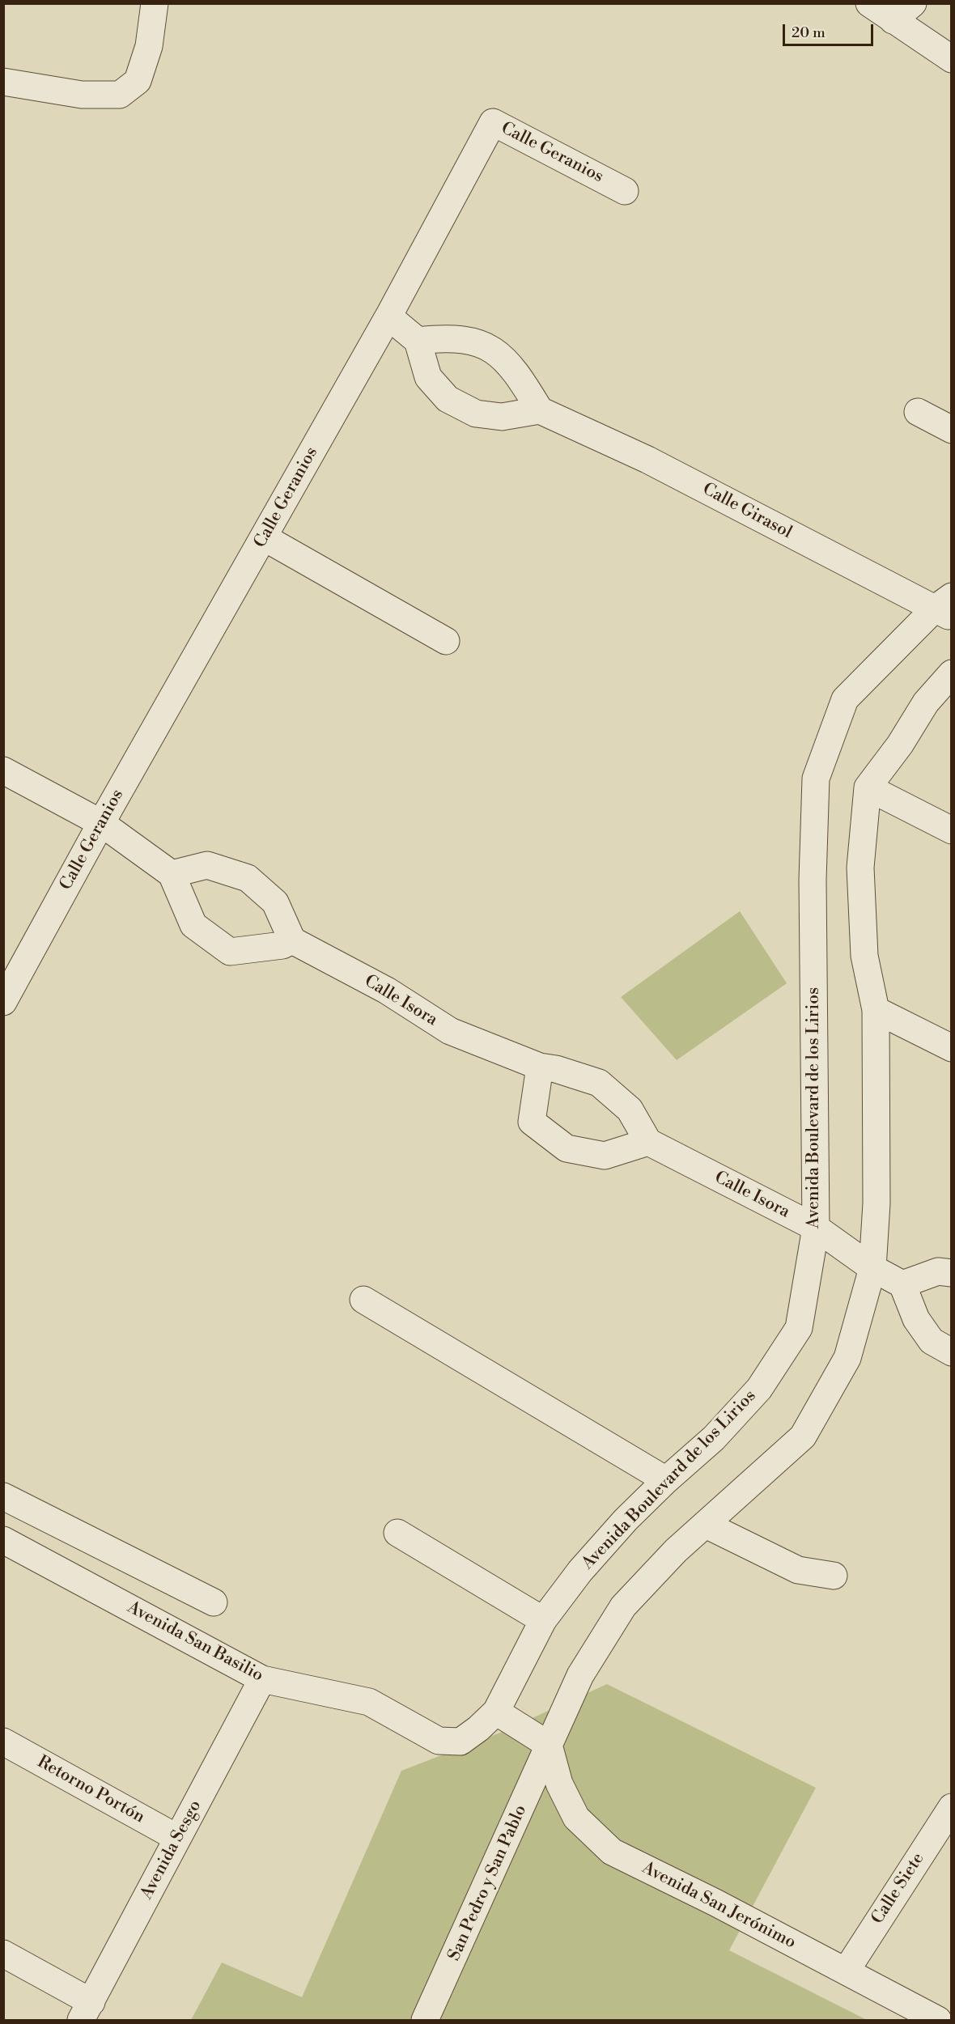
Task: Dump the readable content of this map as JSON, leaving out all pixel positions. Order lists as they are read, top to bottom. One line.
{"streets":{"street":["Calle Geranios","Calle Girasol","Calle Isora","Avenida Boulevard de los Lirios","Avenida San Basilio","Retorno Portón","Avenida Sesgo","San Pedro y San Pablo","Calle Siete","Avenida San Jerónimo"]},"crossings":[["Calle Girasol","Avenida Boulevard de los Lirios"],["Calle Isora","Avenida Boulevard de los Lirios"],["Avenida Boulevard de los Lirios","Avenida San Basilio"],["Avenida San Basilio","Avenida Sesgo"],["Retorno Portón","Avenida Sesgo"],["San Pedro y San Pablo","Avenida San Jerónimo"],["Calle Siete","Avenida San Jerónimo"]],"scale_bar":"20 m"}
